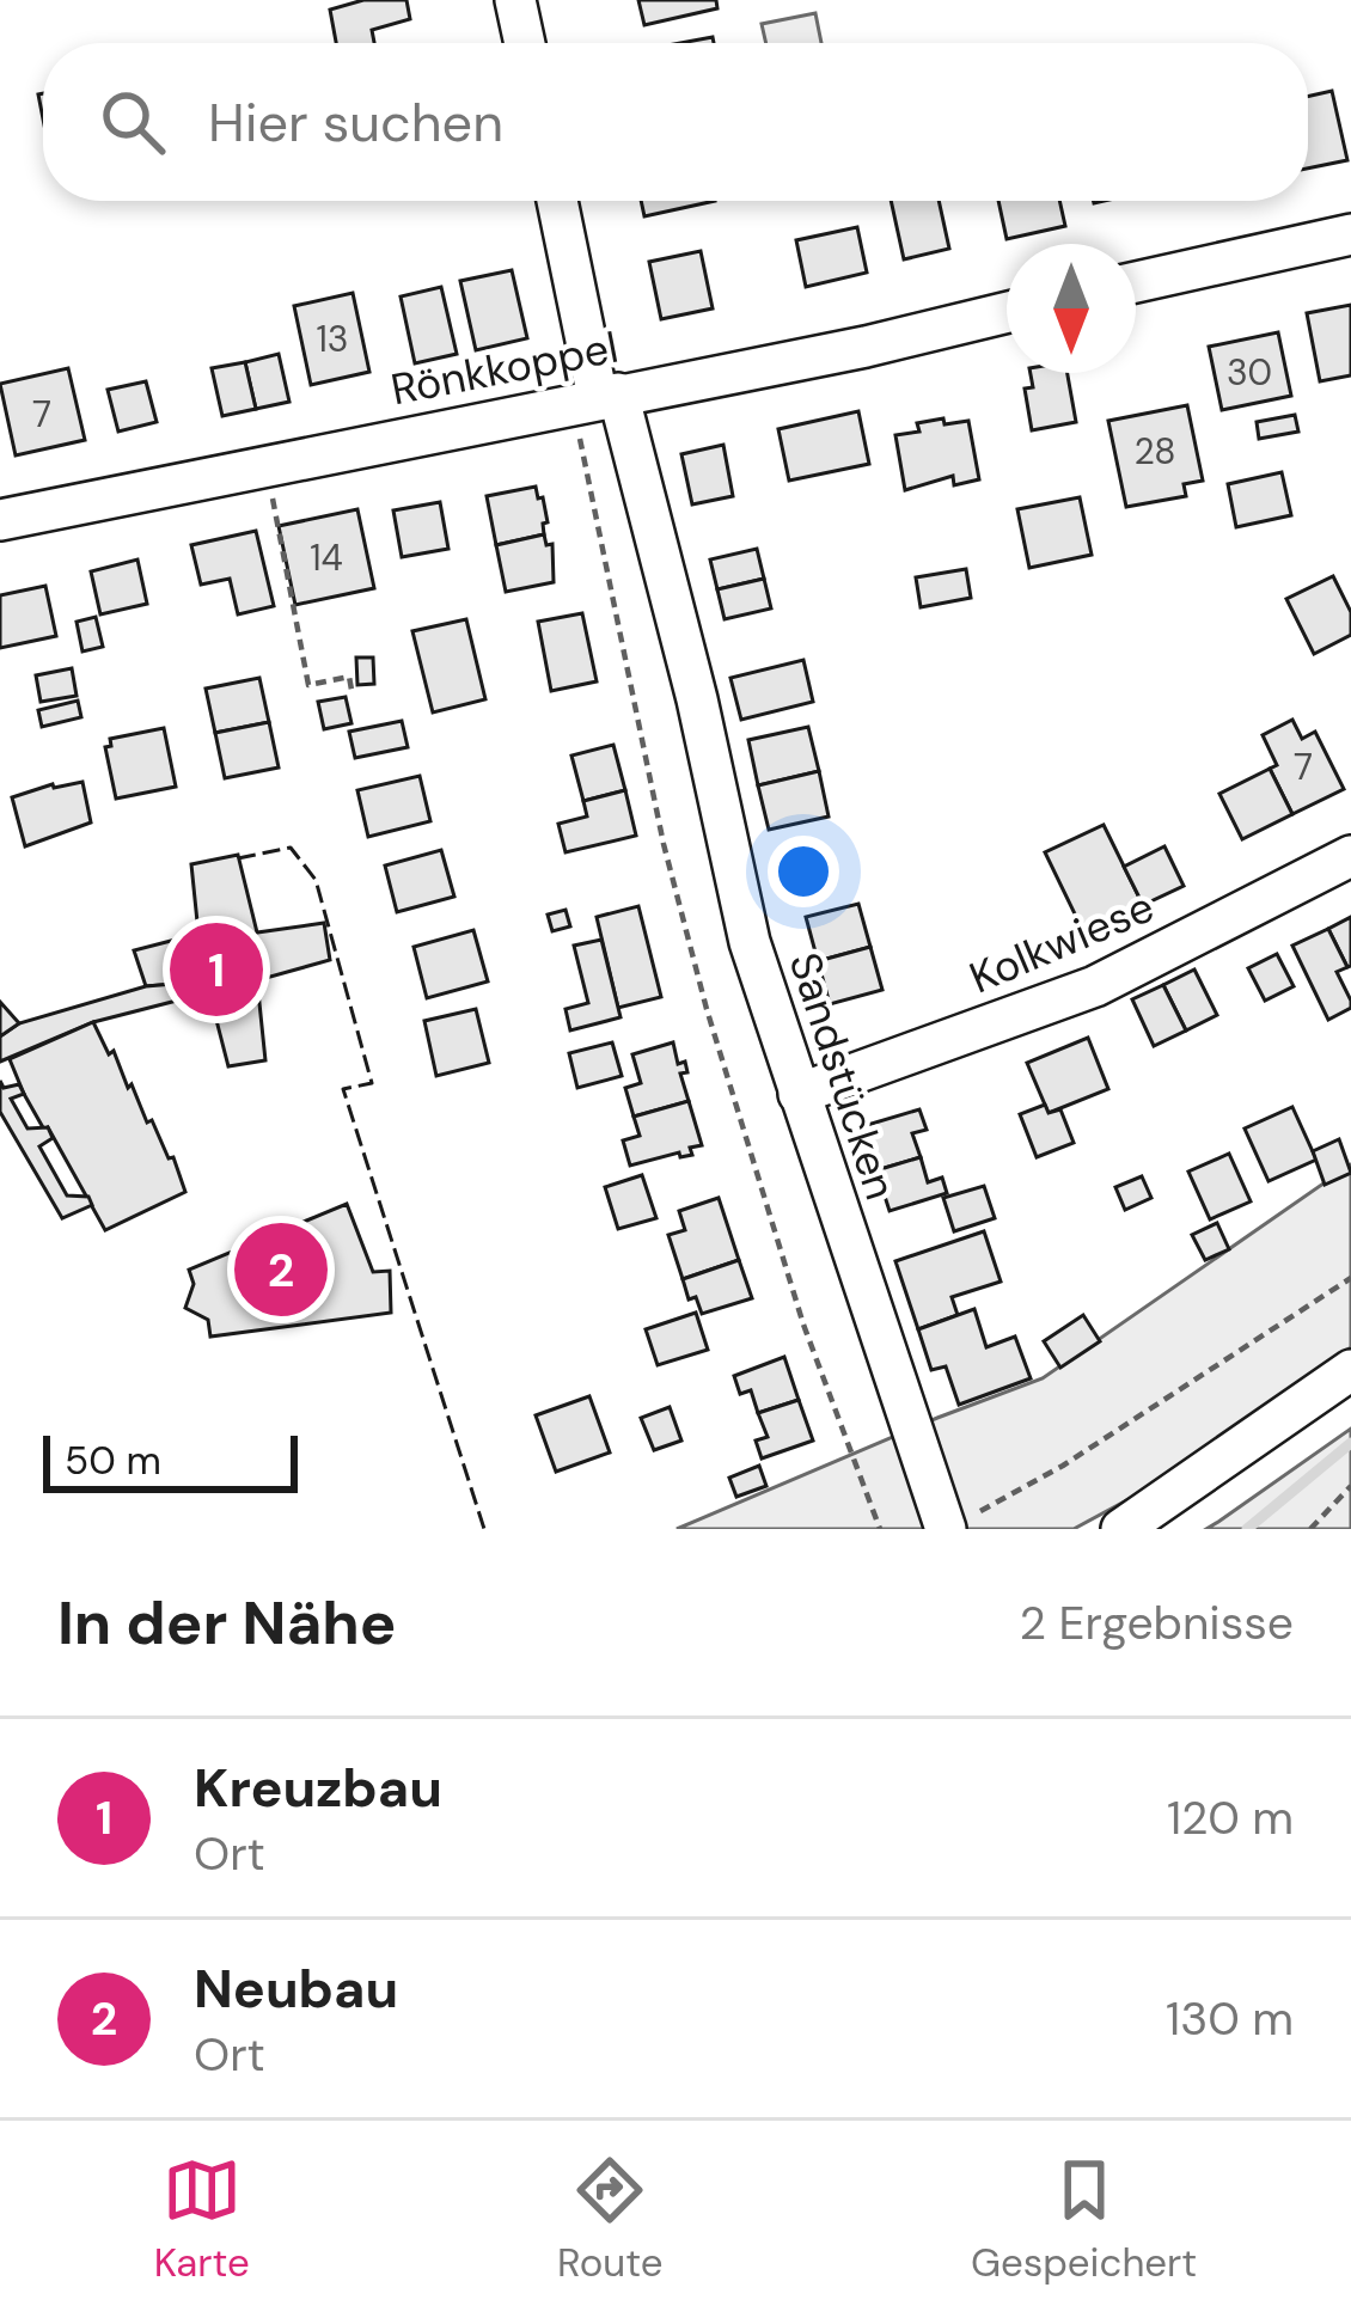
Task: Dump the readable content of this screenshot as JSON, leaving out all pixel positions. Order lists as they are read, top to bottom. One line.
{"streets":{"street":["Rönkkoppel","Kolkwiese","Sandstücken"]},"crossings":[["Rönkkoppel","Sandstücken"],["Kolkwiese","Sandstücken"]],"house_numbers":["13","30","7","28","14","7"],"scale_bar":"50 m","north":"bottom","page":{"search":"Hier suchen","pins":["1","2"],"scale":"50 m","heading":["In der Nähe","2 Ergebnisse"],"list":[{"mark":"1","name":"Kreuzbau","note":"Ort","value":"120 m"},{"mark":"2","name":"Neubau","note":"Ort","value":"130 m"}],"nav":["Karte","Route","Gespeichert"]}}
